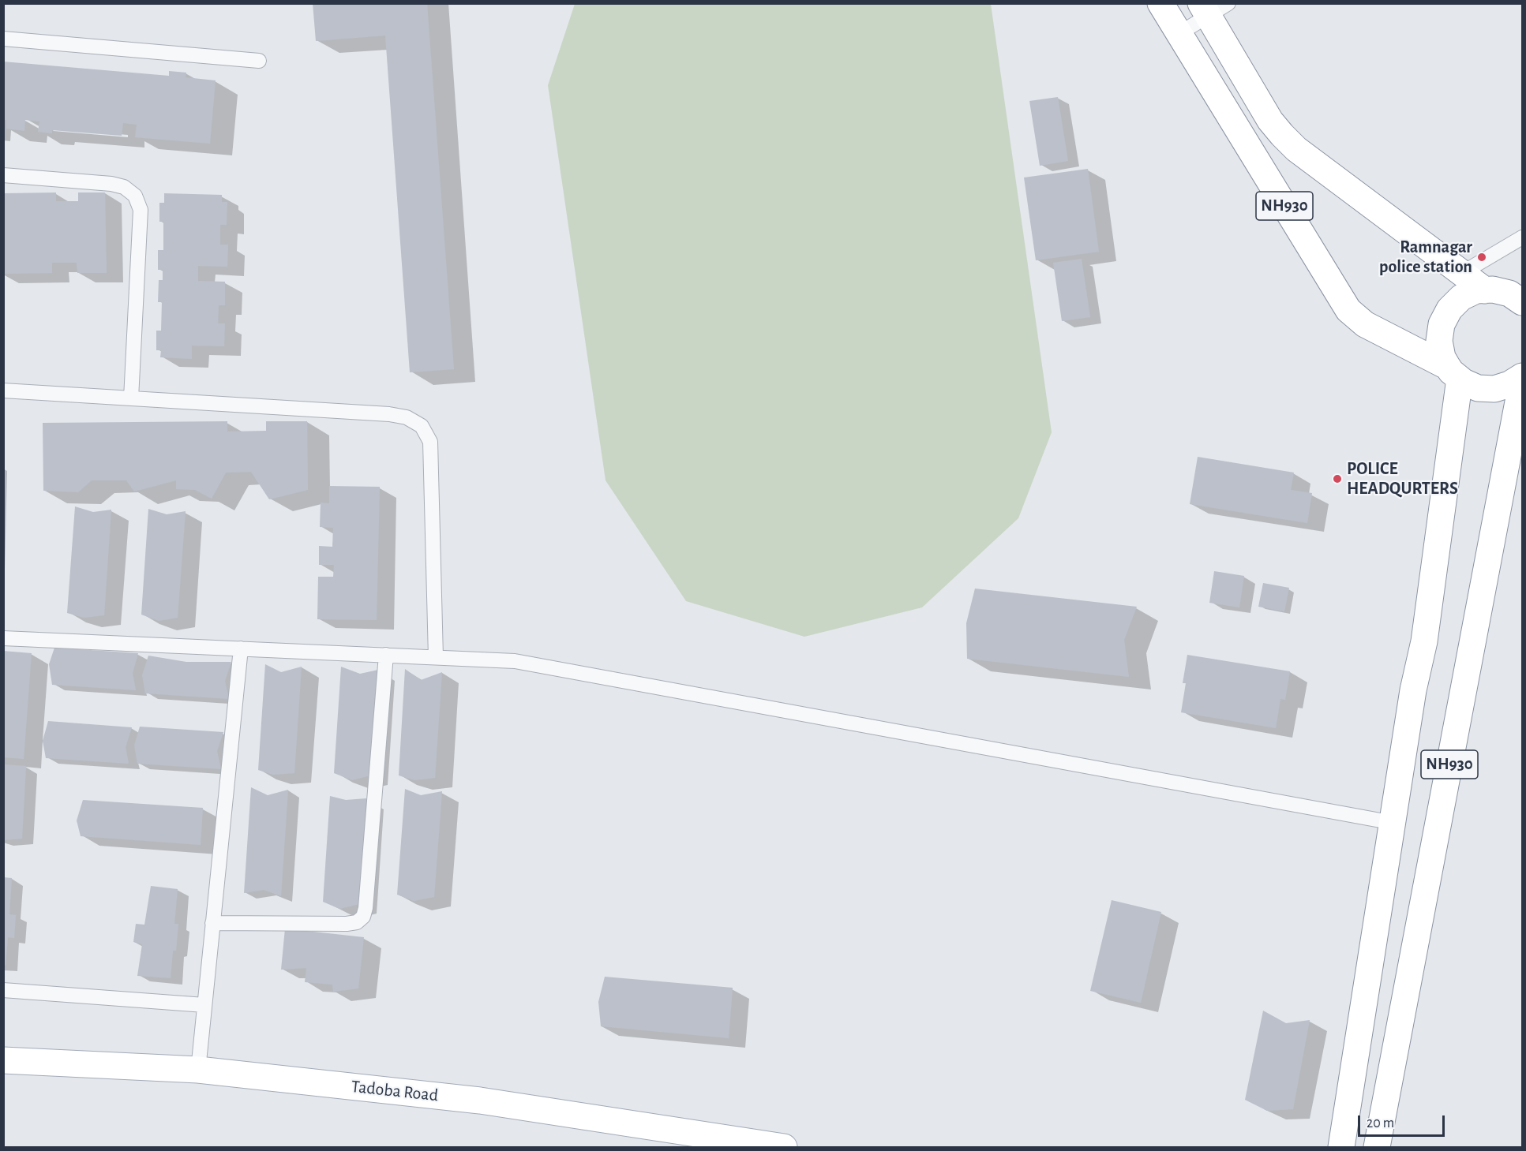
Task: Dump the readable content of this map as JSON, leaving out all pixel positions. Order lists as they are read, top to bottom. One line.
{"streets":{"main road":["NH930","Tadoba Road"]},"places":["Ramnagar police station","POLICE HEADQURTERS"],"scale_bar":"20 m"}
